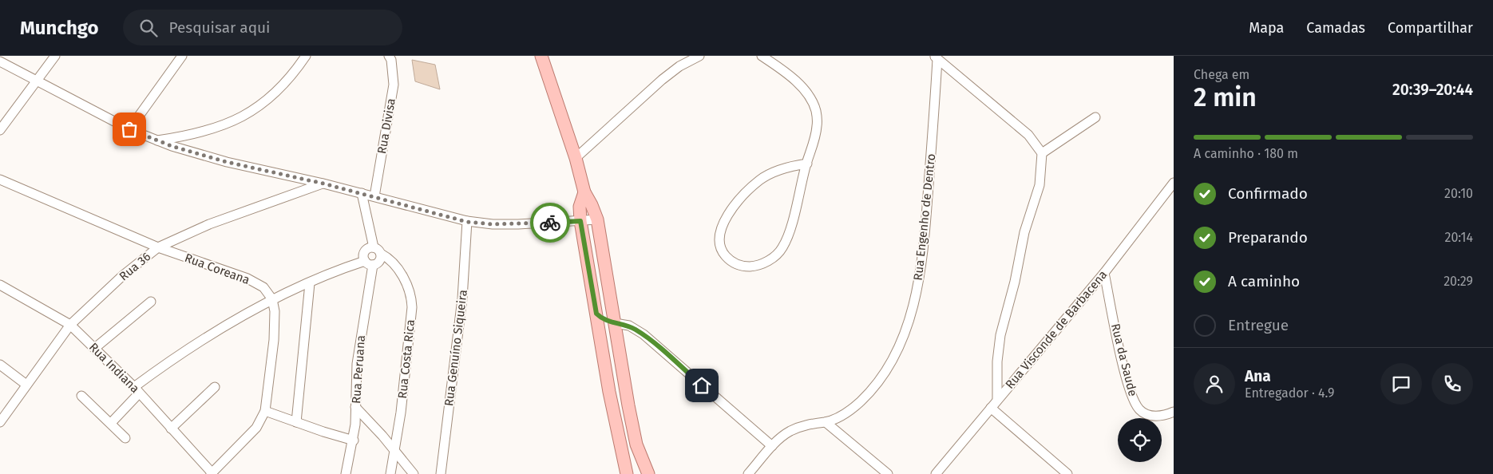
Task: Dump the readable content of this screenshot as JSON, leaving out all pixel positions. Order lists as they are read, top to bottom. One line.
{"streets":{"street":["Rua Divisa","Rua Engenho de Dentro","Rua 36","Rua Coreana","Rua Visconde de Barbacena","Rua Genuíno Siqueira","Rua Costa Rica","Rua da Saude","Rua Indiana","Rua Peruana"]},"crossings":[["Rua 36","Rua Coreana"],["Rua 36","Rua Indiana"],["Rua Visconde de Barbacena","Rua da Saude"],["Rua Costa Rica","Rua Peruana"]],"page":{"header":"Munchgo","search":"Pesquisar aqui","nav":["Mapa","Camadas","Compartilhar"],"heading":["2 min","Chega em","20:39–20:44"],"panel":["Ana","Entregador · 4.9"],"bar":"A caminho · 180 m","list":[["Confirmado","20:10"],["Preparando","20:14"],["A caminho","20:29"],"Entregue"]}}
